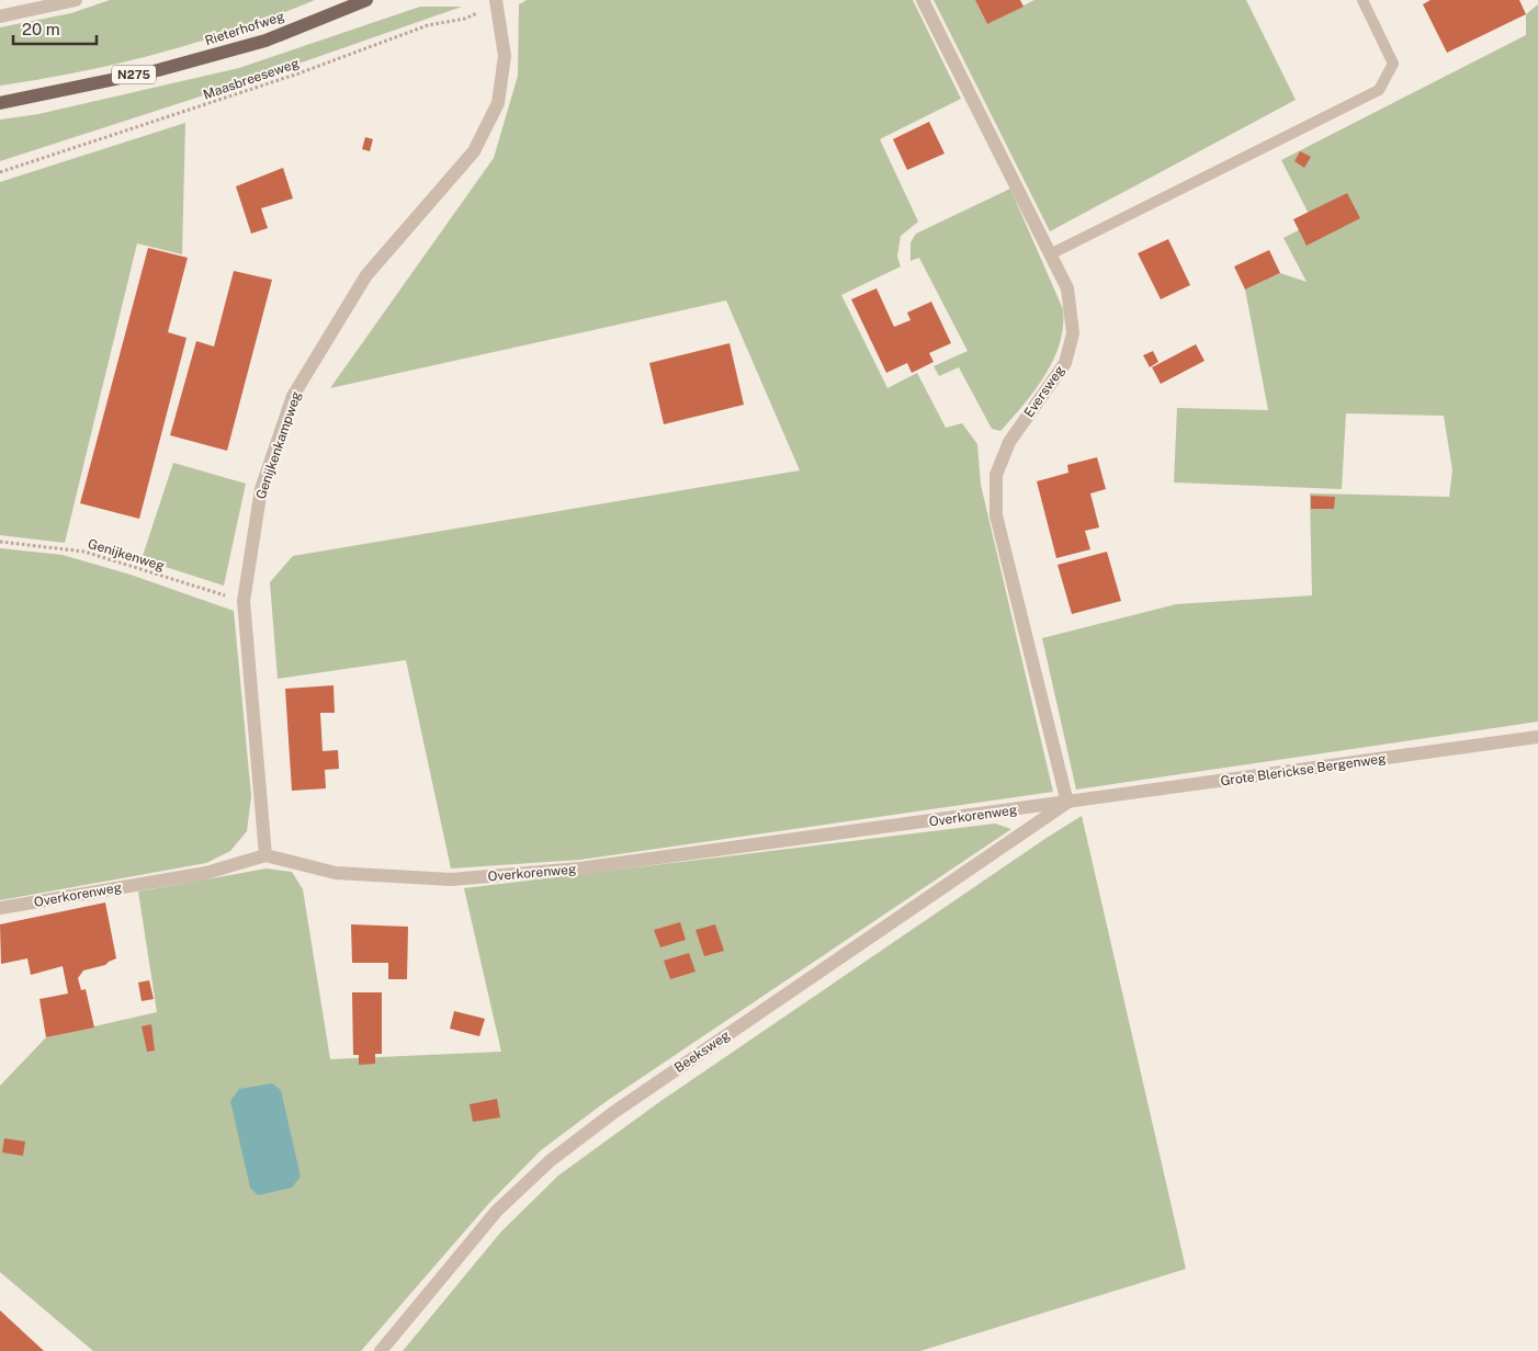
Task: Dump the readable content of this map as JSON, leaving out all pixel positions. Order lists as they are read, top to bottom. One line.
{"streets":{"main road":["Rieterhofweg","N275"],"street":["Eversweg","Genijkenkampweg","Grote Blerickse Bergenweg","Overkorenweg","Beeksweg"],"path":["Maasbreeseweg","Genijkenweg"]},"crossings":[["Maasbreeseweg","Genijkenkampweg"],["Eversweg","Grote Blerickse Bergenweg"],["Eversweg","Overkorenweg"],["Eversweg","Beeksweg"],["Genijkenkampweg","Genijkenweg"],["Genijkenkampweg","Overkorenweg"],["Grote Blerickse Bergenweg","Overkorenweg"],["Grote Blerickse Bergenweg","Beeksweg"],["Overkorenweg","Beeksweg"]],"scale_bar":"20 m"}
